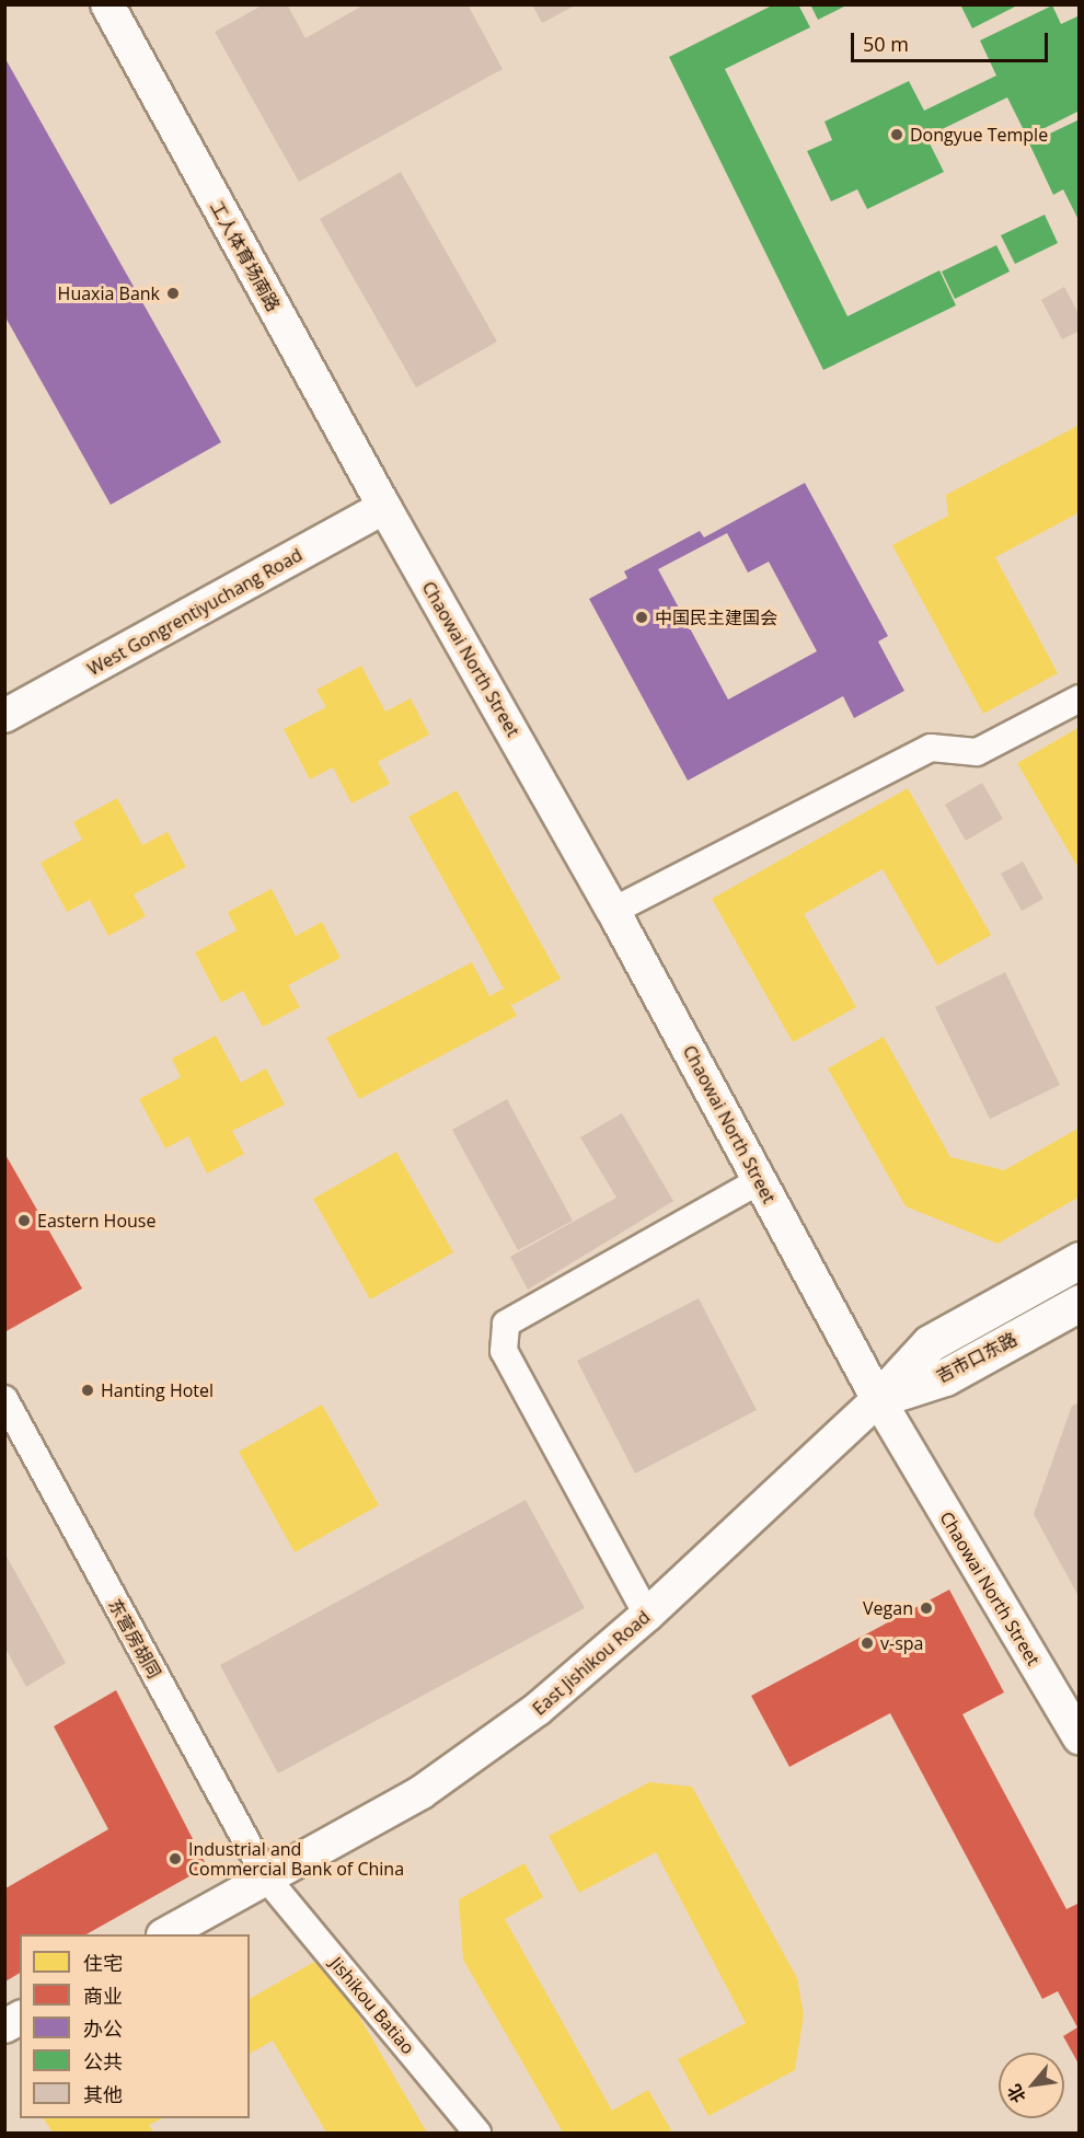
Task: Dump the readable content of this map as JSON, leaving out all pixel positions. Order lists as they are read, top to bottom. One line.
{"streets":{"main road":["吉市口东路"],"street":["工人体育场南路","West Gongrentiyuchang Road","Chaowai North Street","东营房胡同","East Jishikou Road","Jishikou Batiao"]},"crossings":[["工人体育场南路","West Gongrentiyuchang Road"],["工人体育场南路","Chaowai North Street"],["West Gongrentiyuchang Road","Chaowai North Street"],["Chaowai North Street","吉市口东路"],["Chaowai North Street","East Jishikou Road"],["吉市口东路","East Jishikou Road"],["东营房胡同","East Jishikou Road"],["东营房胡同","Jishikou Batiao"],["East Jishikou Road","Jishikou Batiao"]],"places":["Dongyue Temple","Huaxia Bank","中国民主建国会","Eastern House","Hanting Hotel","Vegan","v-spa","Industrial and Commercial Bank of China"],"legend":["住宅","商业","办公","公共","其他"],"scale_bar":"50 m","north":"bottom left"}
